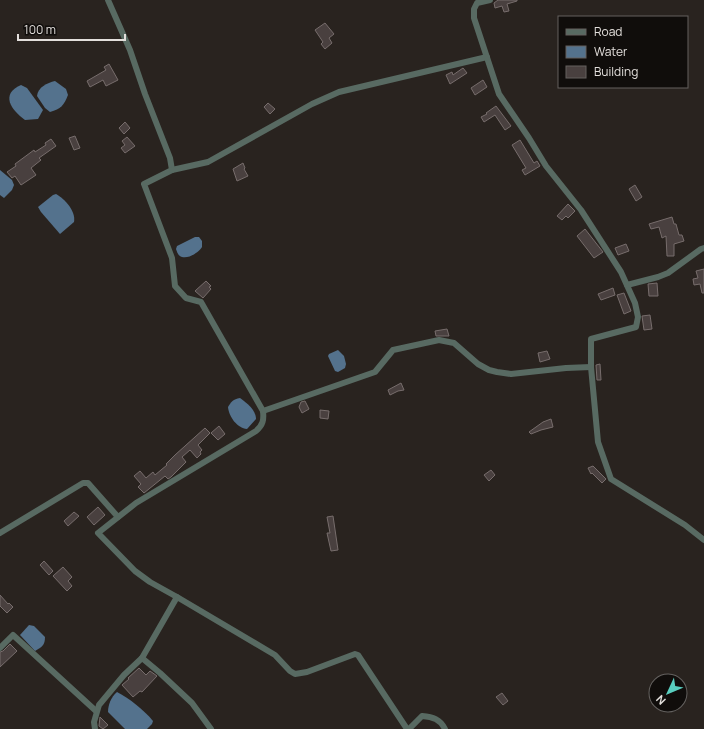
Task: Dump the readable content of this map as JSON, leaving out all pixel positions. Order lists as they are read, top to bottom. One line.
{"legend":["Road","Water","Building"],"scale_bar":"100 m","north":"bottom left"}
